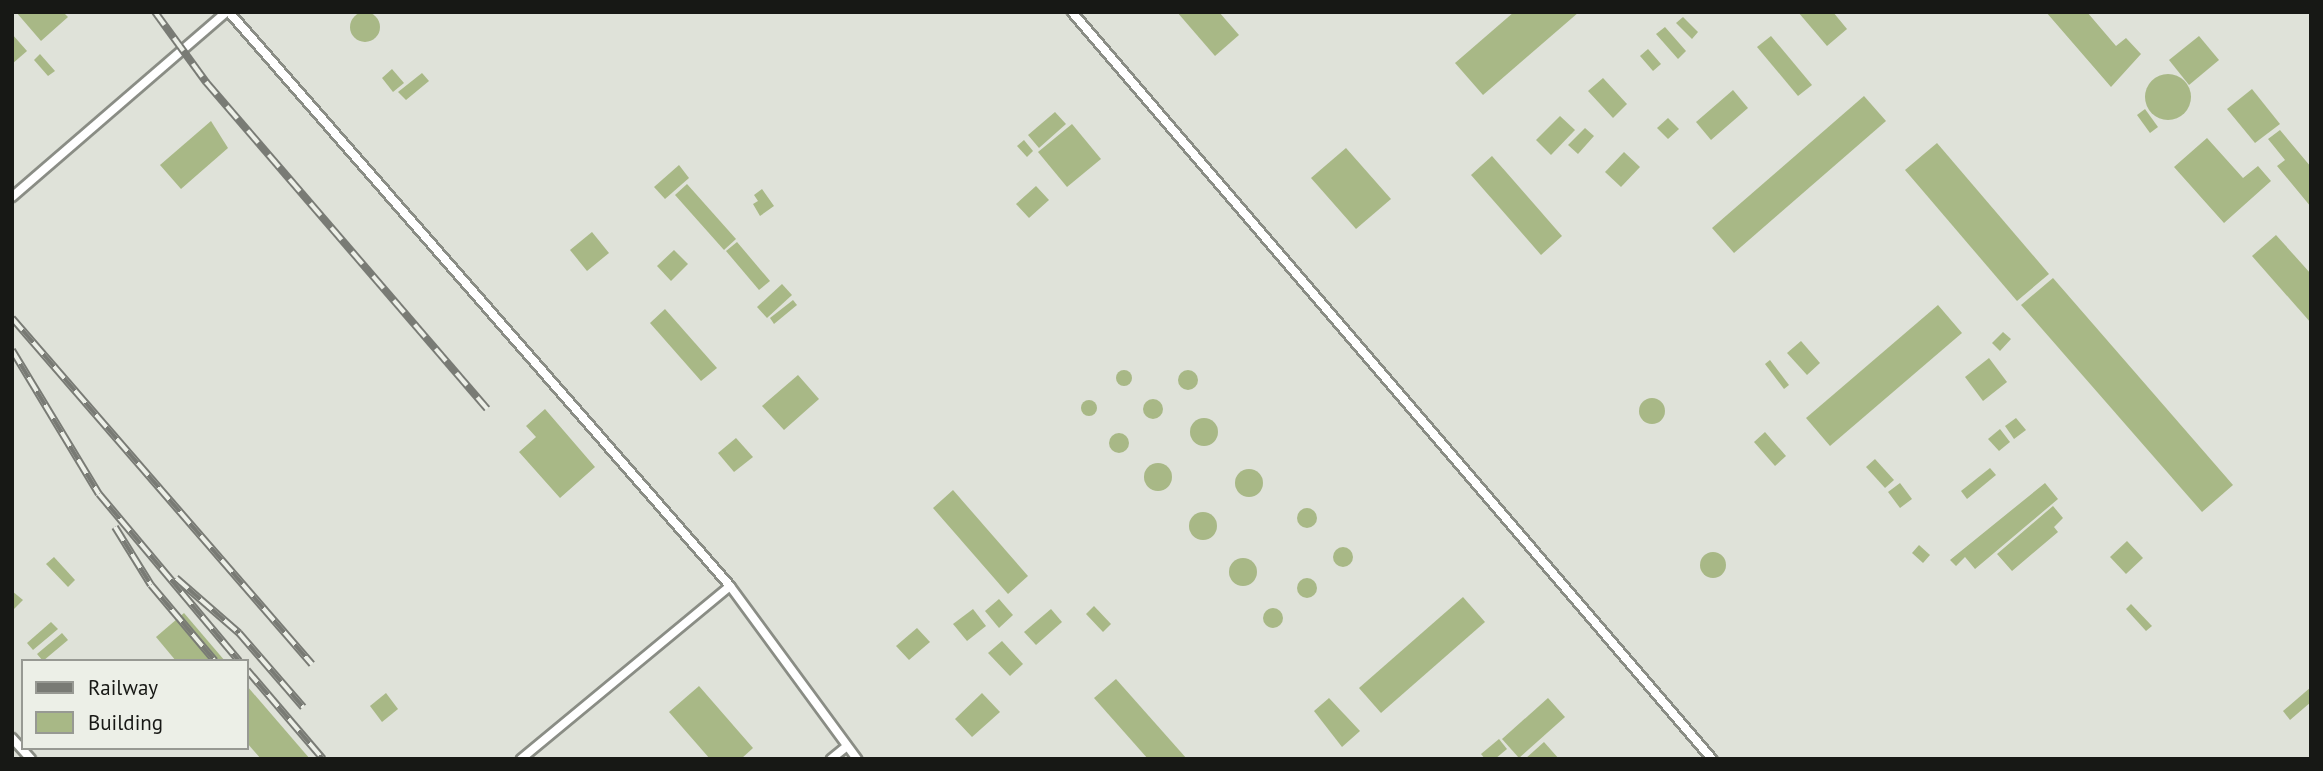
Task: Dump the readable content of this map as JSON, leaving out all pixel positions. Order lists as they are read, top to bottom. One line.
{"legend":["Railway","Building"]}
